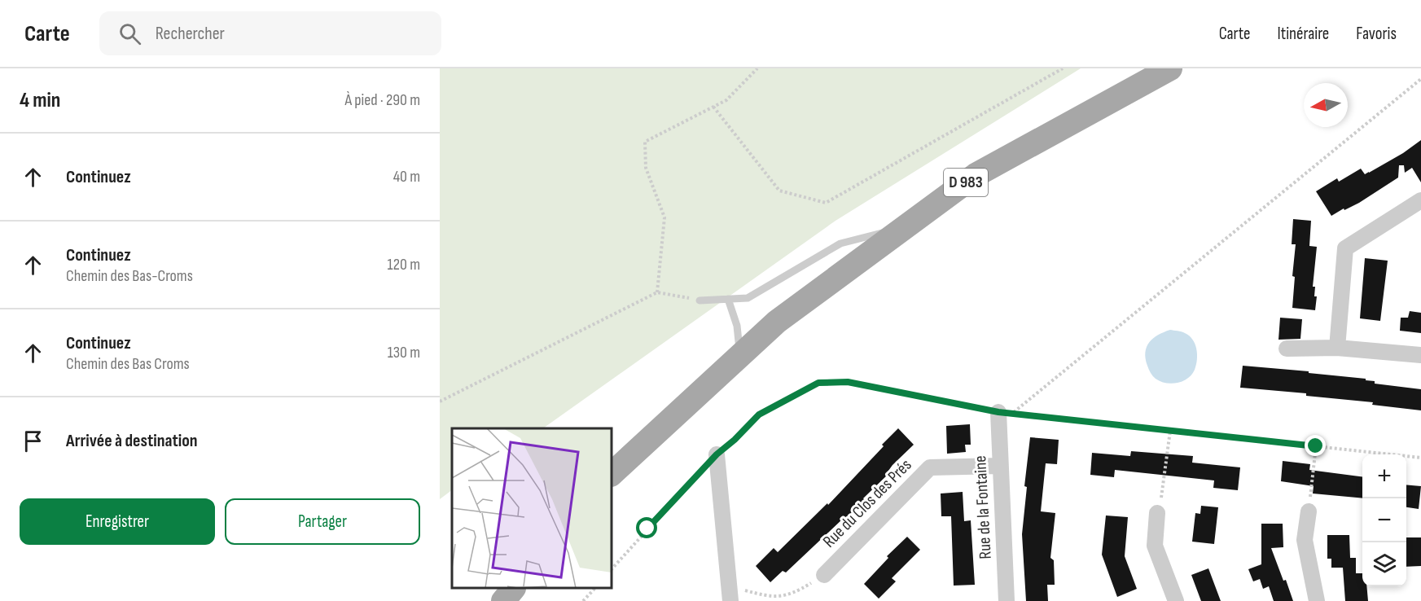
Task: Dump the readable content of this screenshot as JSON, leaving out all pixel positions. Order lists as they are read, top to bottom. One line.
{"streets":{"main road":["D 983"],"street":["Rue du Clos des Prés","Rue de la Fontaine"]},"crossings":[["Rue du Clos des Prés","Rue de la Fontaine"]],"north":"left","page":{"header":"Carte","search":"Rechercher","nav":["Carte","Itinéraire","Favoris"],"heading":["4 min","À pied · 290 m"],"list":[["Continuez","40 m"],["Continuez","Chemin des Bas-Croms","120 m"],["Continuez","Chemin des Bas Croms","130 m"],"Arrivée à destination"],"map_buttons":["+","−"],"buttons":["Enregistrer","Partager"]}}
